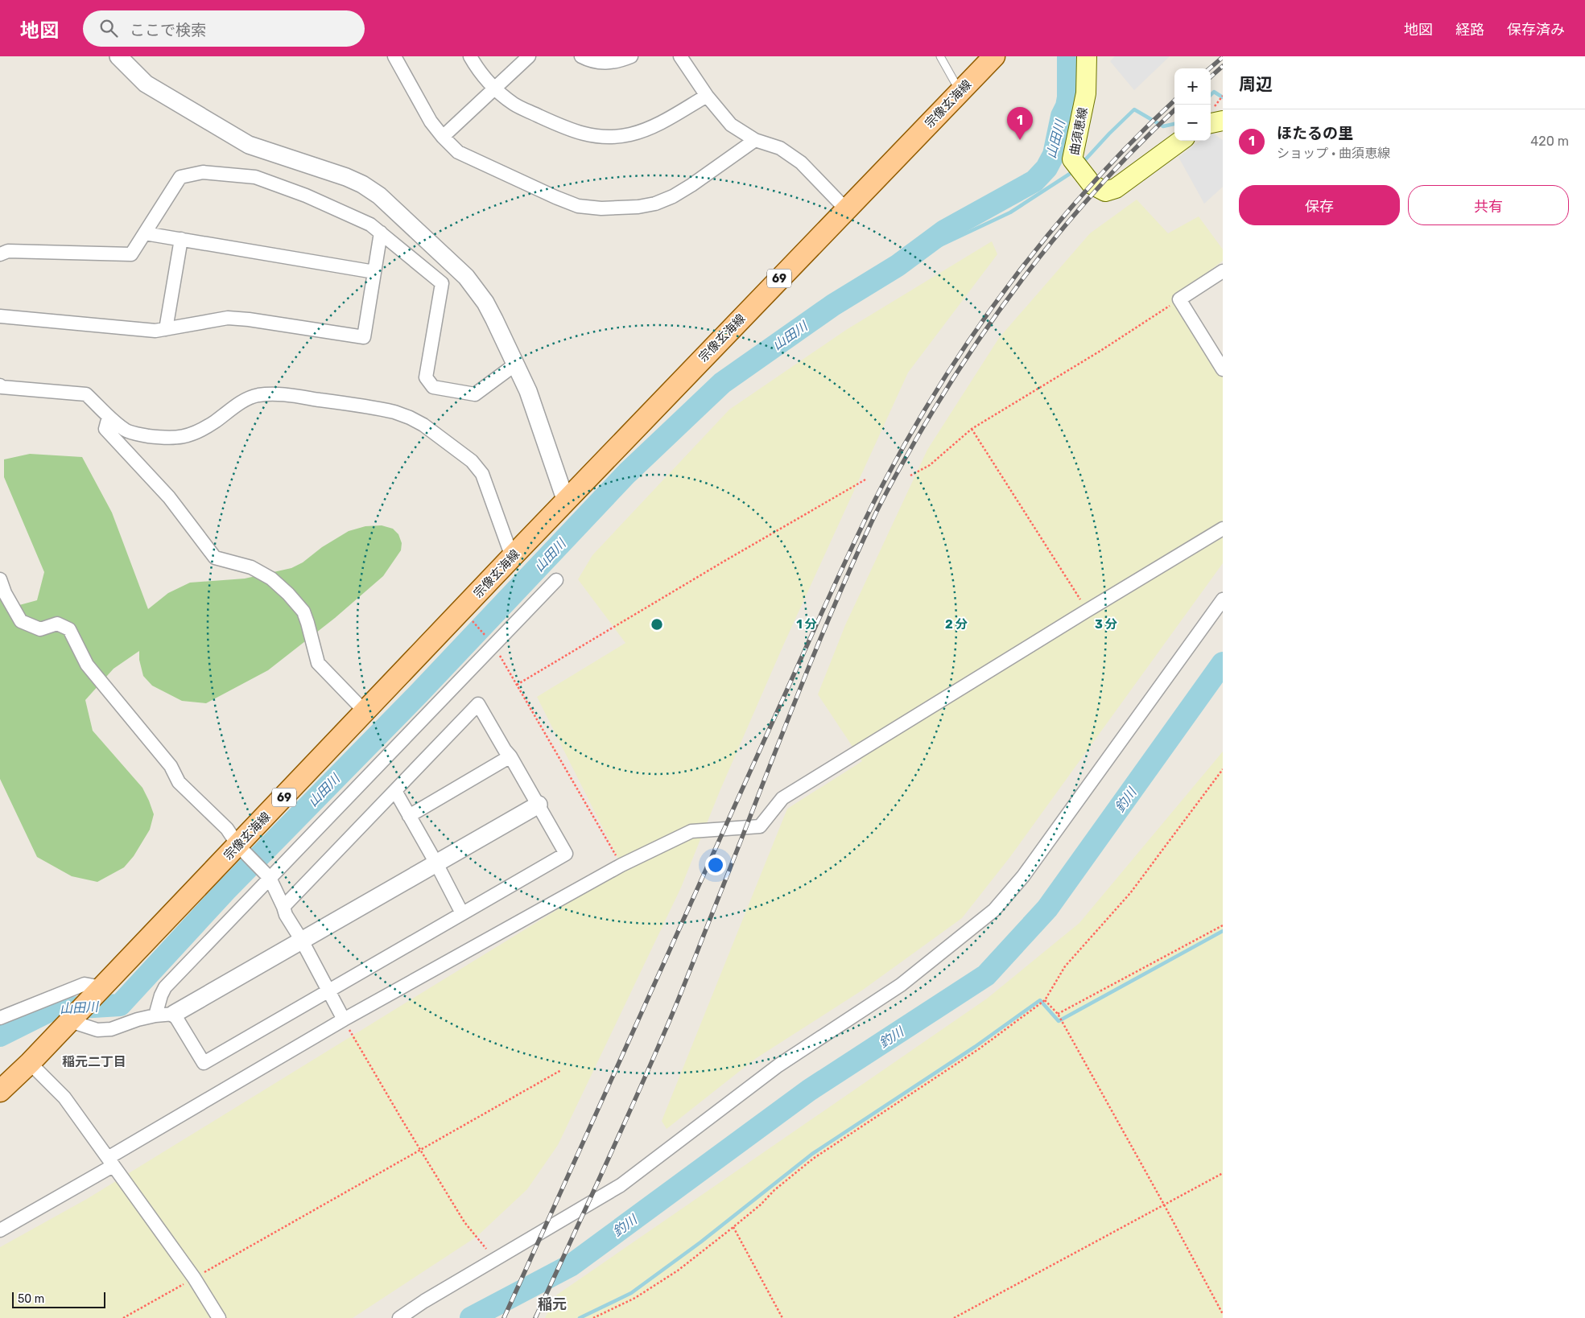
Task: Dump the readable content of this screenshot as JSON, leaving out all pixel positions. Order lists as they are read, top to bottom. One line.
{"streets":{"main road":["宗像玄海線","曲須恵線","69"]},"districts":["稲元二丁目","稲元"],"water":["山田川","釣川"],"scale_bar":"50 m","page":{"header":"地図","search":"ここで検索","nav":["地図","経路","保存済み"],"heading":"周辺","map_buttons":["+","−"],"pins":"1","list":[{"mark":"1","name":"ほたるの里","note":"ショップ · 曲須恵線","value":"420 m"}],"buttons":["保存","共有"],"scale":"50 m"},"rings":["1 分","2 分","3 分"]}
